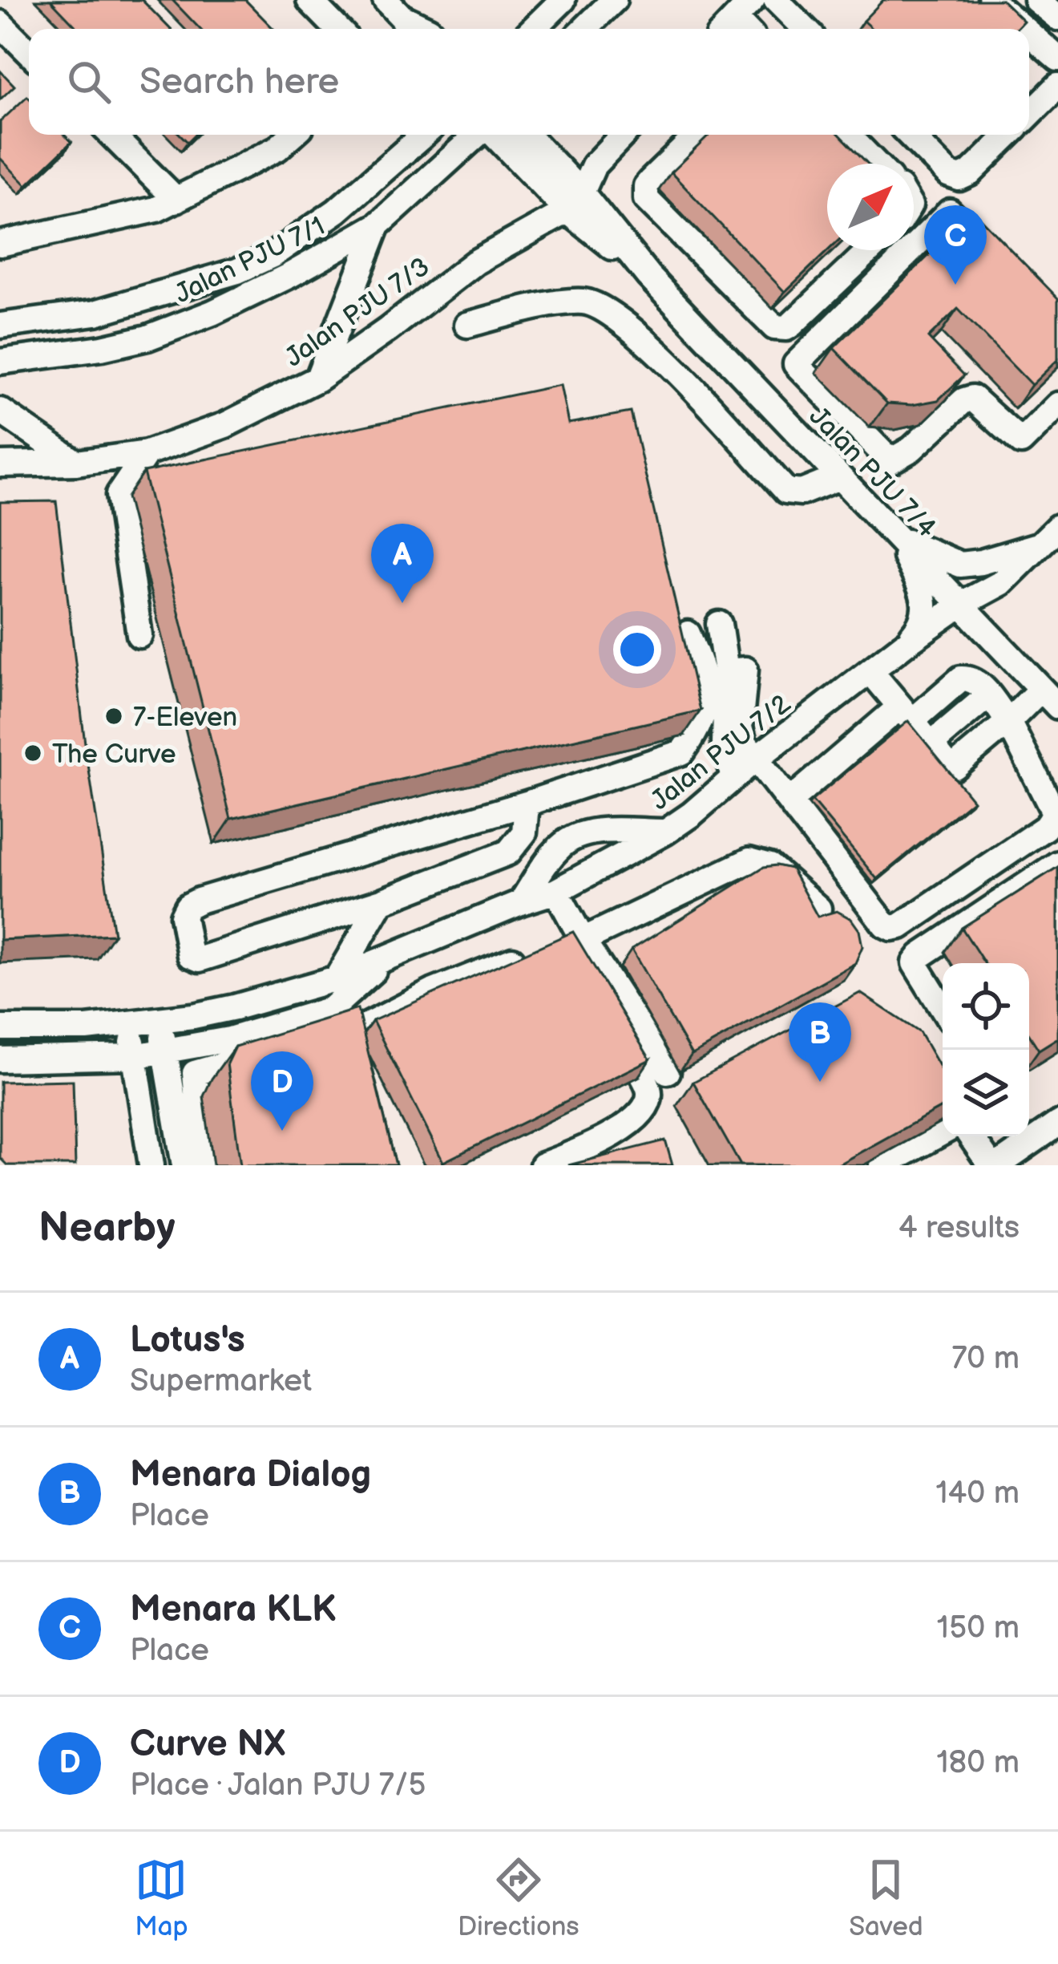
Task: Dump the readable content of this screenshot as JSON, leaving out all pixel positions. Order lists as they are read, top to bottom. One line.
{"streets":{"street":["Jalan PJU 7/1","Jalan PJU 7/3","Jalan PJU 7/4","Jalan PJU 7/2"]},"crossings":[["Jalan PJU 7/3","Jalan PJU 7/4"],["Jalan PJU 7/4","Jalan PJU 7/2"]],"places":["7-Eleven","The Curve"],"north":"top right","page":{"search":"Search here","pins":["C","A","B","D"],"heading":["Nearby","4 results"],"list":[{"mark":"A","name":"Lotus's","note":"Supermarket","value":"70 m"},{"mark":"B","name":"Menara Dialog","note":"Place","value":"140 m"},{"mark":"C","name":"Menara KLK","note":"Place","value":"150 m"},{"mark":"D","name":"Curve NX","note":"Place · Jalan PJU 7/5","value":"180 m"}],"nav":["Map","Directions","Saved"]}}
